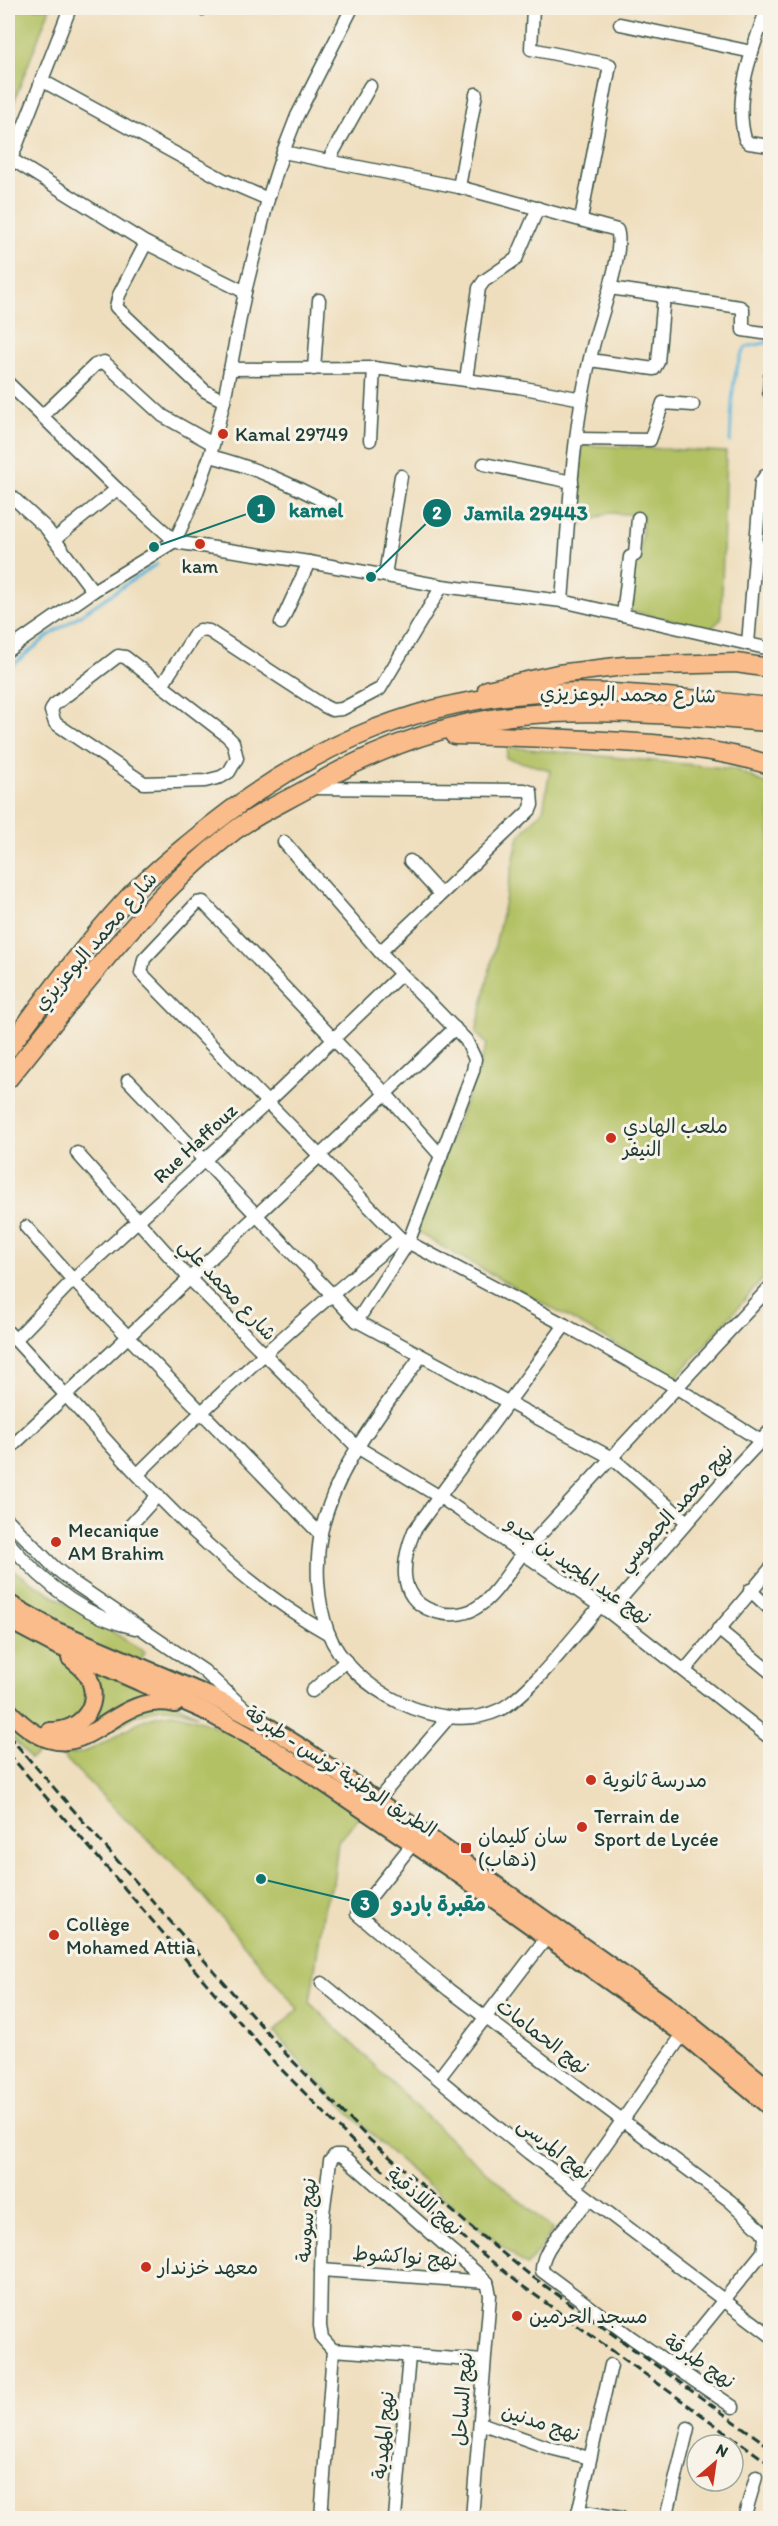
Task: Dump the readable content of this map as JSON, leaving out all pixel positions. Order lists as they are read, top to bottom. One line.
{"streets":{"highway":["شارع محمد البوعزيزي"],"main road":["الطريق الوطنية تونس - طبرقة"],"street":["Rue Haffouz","شارع محمد علي","نهج محمد الجموسي","نهج عبد المجيد بن جدو","نهج الحمامات","نهج المرسى","نهج اللاذقية","نهج سوسة","نهج نواكشوط","نهج طبرقة","نهج الساحل","نهج مدنين","نهج المهدية"]},"crossings":[["Rue Haffouz","شارع محمد علي"],["شارع محمد علي","نهج عبد المجيد بن جدو"],["نهج محمد الجموسي","نهج عبد المجيد بن جدو"],["الطريق الوطنية تونس - طبرقة","نهج الحمامات"],["نهج الحمامات","نهج المرسى"],["نهج المرسى","نهج طبرقة"],["نهج اللاذقية","نهج سوسة"],["نهج اللاذقية","نهج نواكشوط"],["نهج اللاذقية","نهج الساحل"],["نهج سوسة","نهج نواكشوط"],["نهج نواكشوط","نهج الساحل"],["نهج الساحل","نهج مدنين"]],"places":{"other":["Kamal 29749","kam","kamel","Jamila 29443","ملعب الهادي النيفر","Mecanique AM Brahim","مدرسة ثانوية","Terrain de Sport de Lycée","مقبرة باردو","Collège Mohamed Attia","معهد خزندار","مسجد الحرمين"],"transit":["سان كليمان (ذهاب)"]},"north":"top right"}
